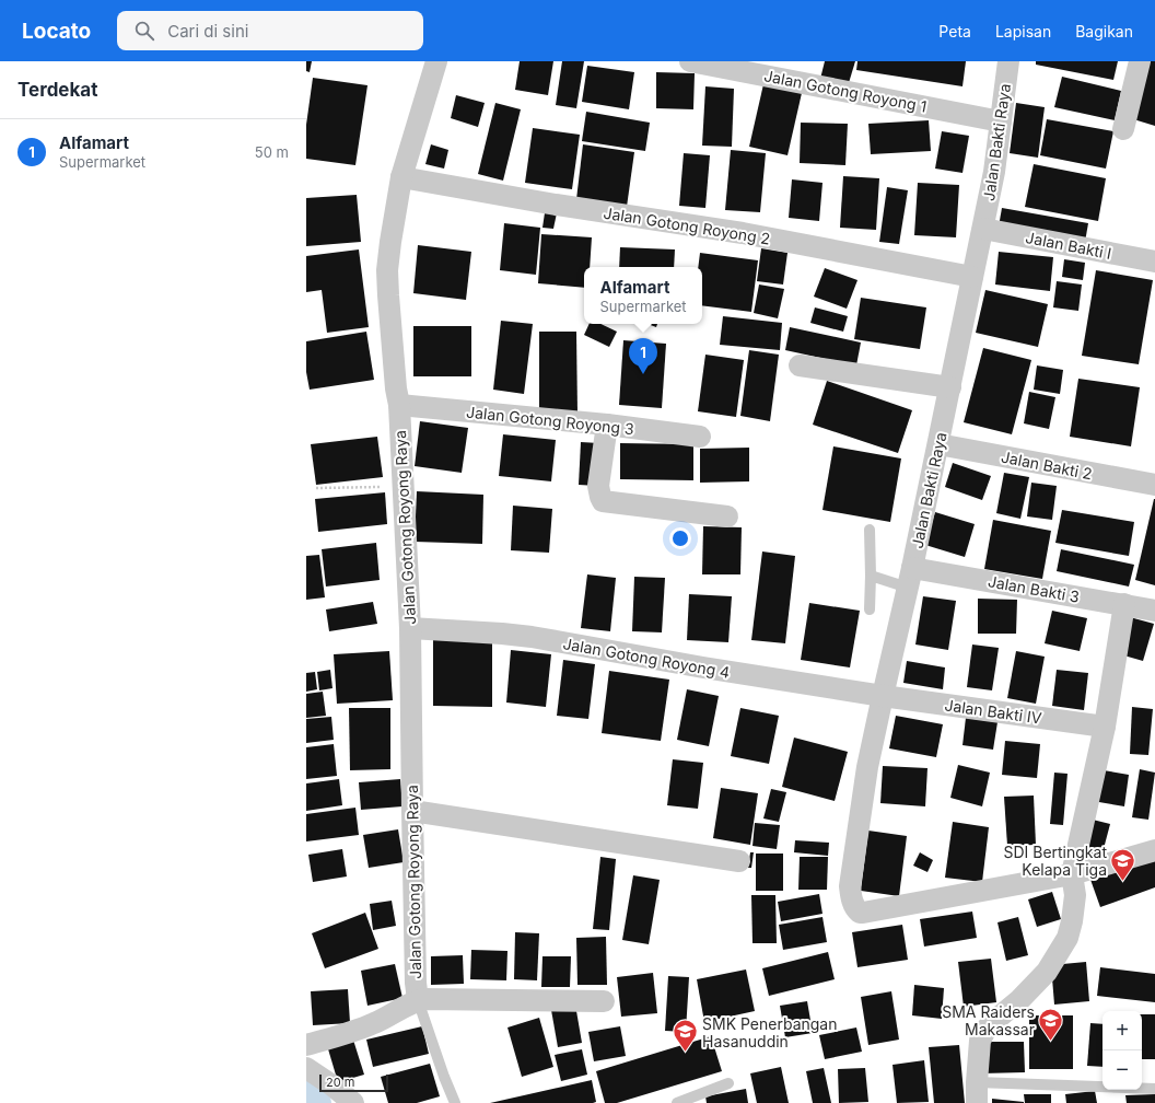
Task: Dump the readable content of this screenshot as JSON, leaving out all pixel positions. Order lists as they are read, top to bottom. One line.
{"streets":{"street":["Jalan Gotong Royong 1","Jalan Bakti Raya","Jalan Gotong Royong 2","Jalan Bakti I","Jalan Gotong Royong 3","Jalan Bakti 2","Jalan Gotong Royong Raya","Jalan Bakti 3","Jalan Gotong Royong 4","Jalan Bakti IV"]},"crossings":[["Jalan Gotong Royong 1","Jalan Bakti Raya"],["Jalan Bakti Raya","Jalan Gotong Royong 2"],["Jalan Bakti Raya","Jalan Bakti I"],["Jalan Bakti Raya","Jalan Bakti 2"],["Jalan Bakti Raya","Jalan Bakti 3"],["Jalan Bakti Raya","Jalan Gotong Royong 4"],["Jalan Bakti Raya","Jalan Bakti IV"],["Jalan Gotong Royong 2","Jalan Gotong Royong Raya"],["Jalan Gotong Royong 3","Jalan Gotong Royong Raya"],["Jalan Gotong Royong Raya","Jalan Gotong Royong 4"],["Jalan Gotong Royong 4","Jalan Bakti IV"]],"places":{"school or university":["SDI Bertingkat Kelapa Tiga","SMA Raiders Makassar","SMK Penerbangan Hasanuddin"]},"scale_bar":"20 m","page":{"header":"Locato","search":"Cari di sini","nav":["Peta","Lapisan","Bagikan"],"heading":"Terdekat","list":[{"mark":"1","name":"Alfamart","note":"Supermarket","value":"50 m"}],"popup":["Alfamart","Supermarket"],"pins":"1","map_buttons":["+","−"],"scale":"20 m"}}
